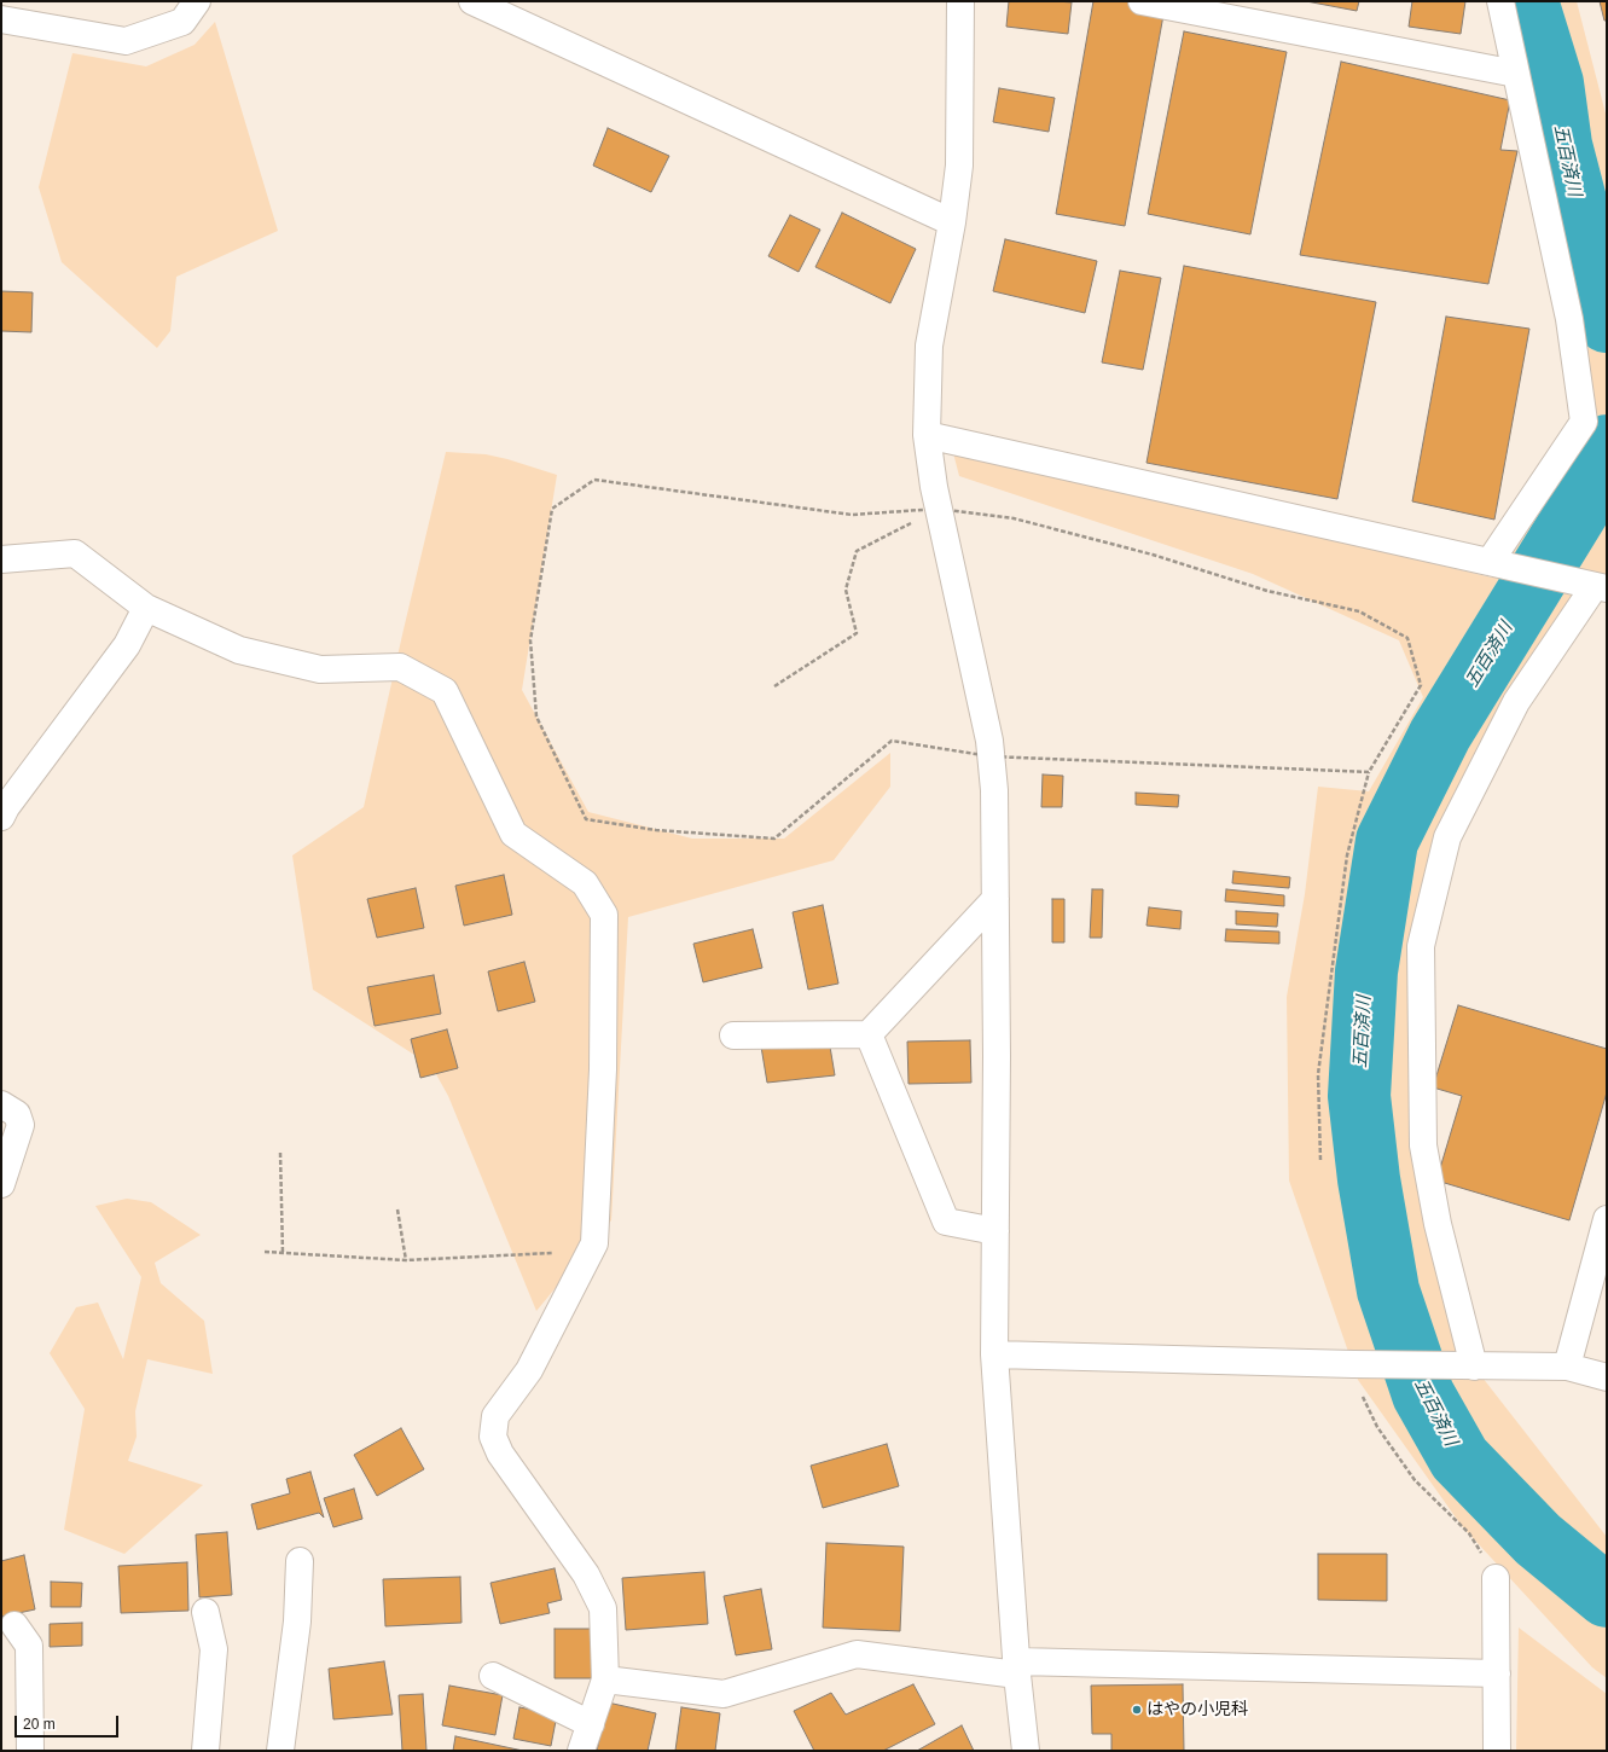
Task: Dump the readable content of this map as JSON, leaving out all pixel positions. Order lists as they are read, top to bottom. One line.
{"water":["五百済川"],"places":["はやの小児科"],"scale_bar":"20 m"}
